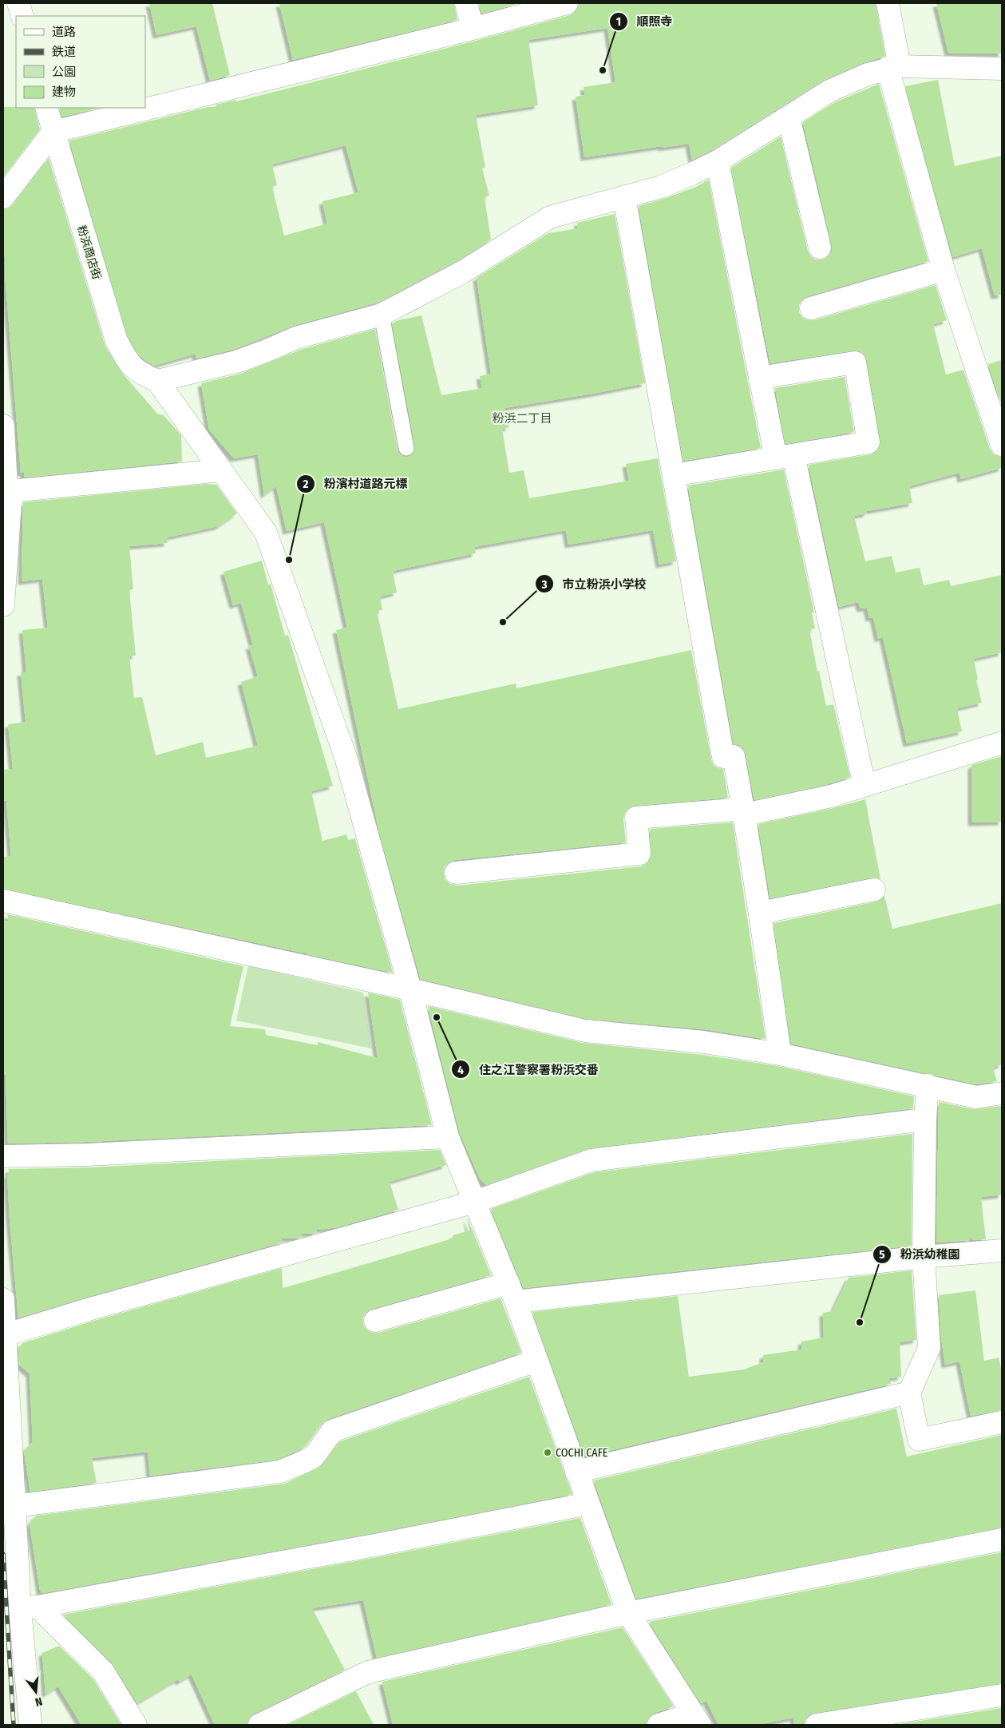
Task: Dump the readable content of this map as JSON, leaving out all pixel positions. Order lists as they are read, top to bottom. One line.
{"streets":{"street":["粉浜商店街"]},"districts":["粉浜二丁目"],"places":["順照寺","粉濱村道路元標","市立粉浜小学校","住之江警察署粉浜交番","粉浜幼稚園","COCHI CAFE"],"legend":["道路","鉄道","公園","建物"],"north":"bottom"}
